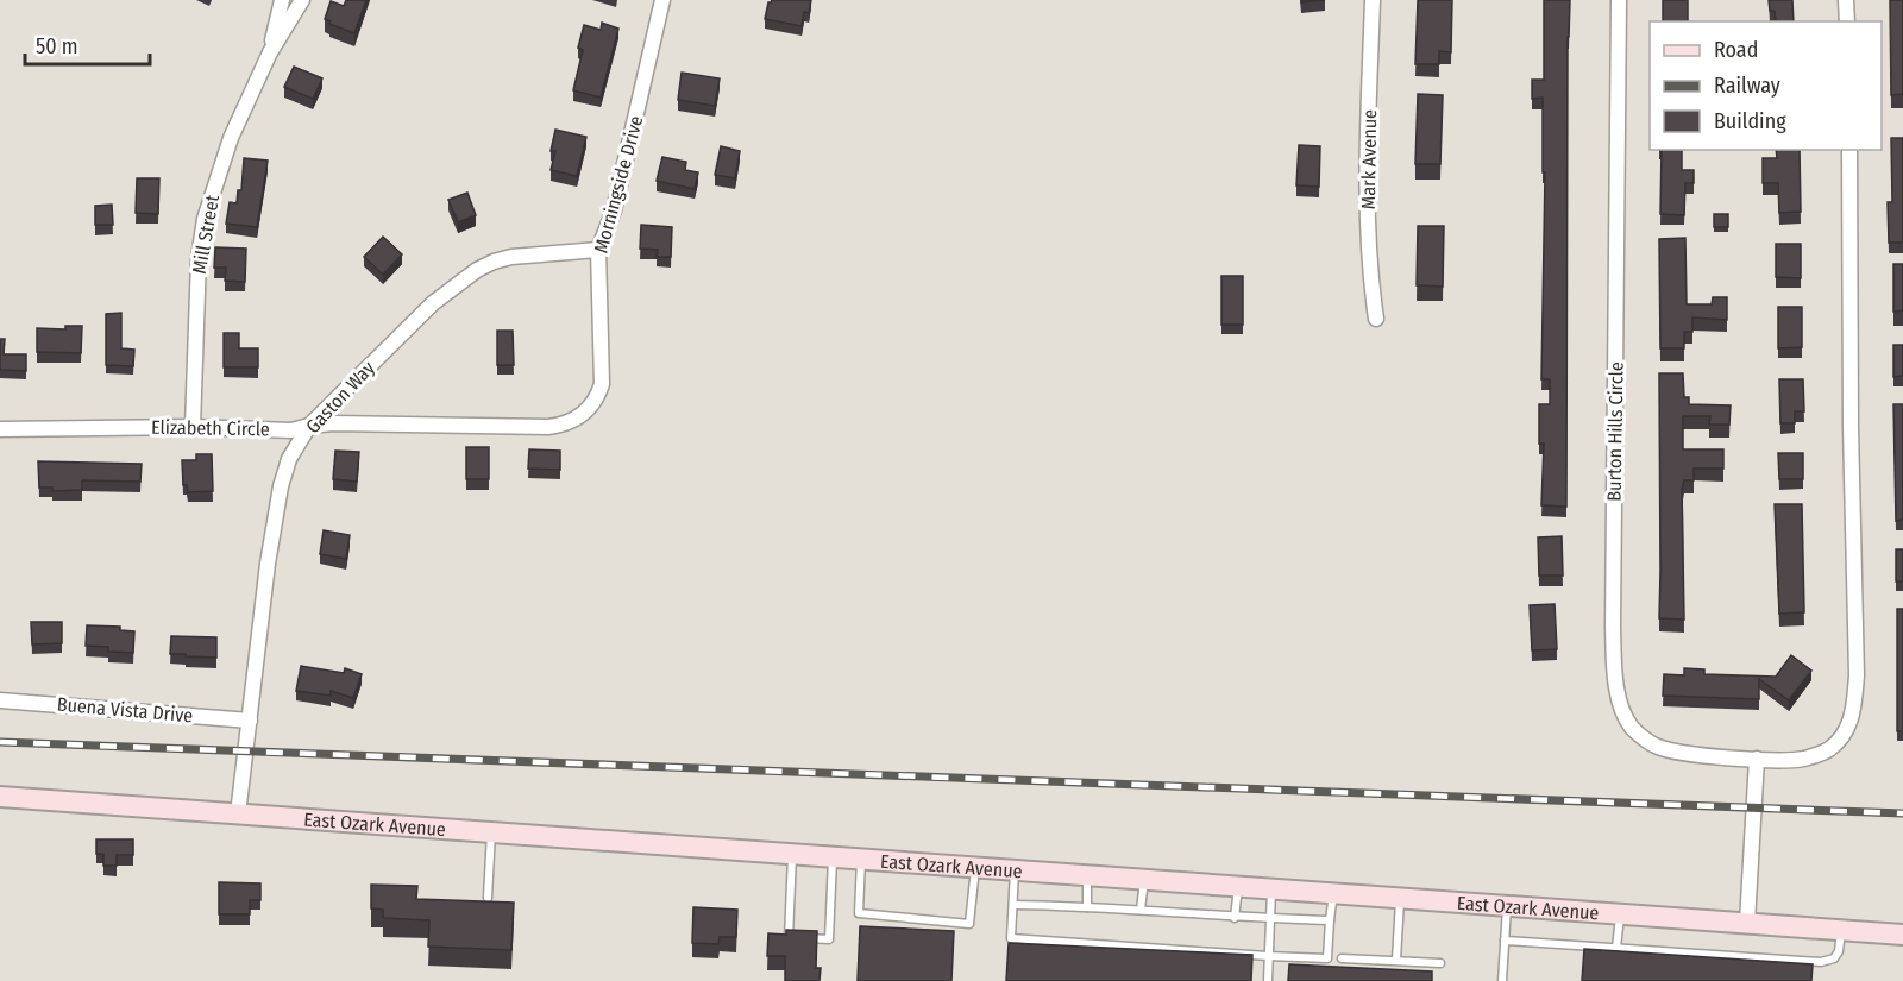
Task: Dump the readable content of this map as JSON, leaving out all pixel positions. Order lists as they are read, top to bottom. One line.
{"streets":{"main road":["East Ozark Avenue"],"street":["Mark Avenue","Morningside Drive","Mill Street","Gaston Way","Elizabeth Circle","Burton Hills Circle","Buena Vista Drive"]},"crossings":[["Morningside Drive","Gaston Way"],["Morningside Drive","Elizabeth Circle"],["Mill Street","Elizabeth Circle"],["Gaston Way","Elizabeth Circle"],["Gaston Way","Buena Vista Drive"],["Gaston Way","East Ozark Avenue"]],"legend":["Road","Railway","Building"],"scale_bar":"50 m"}
